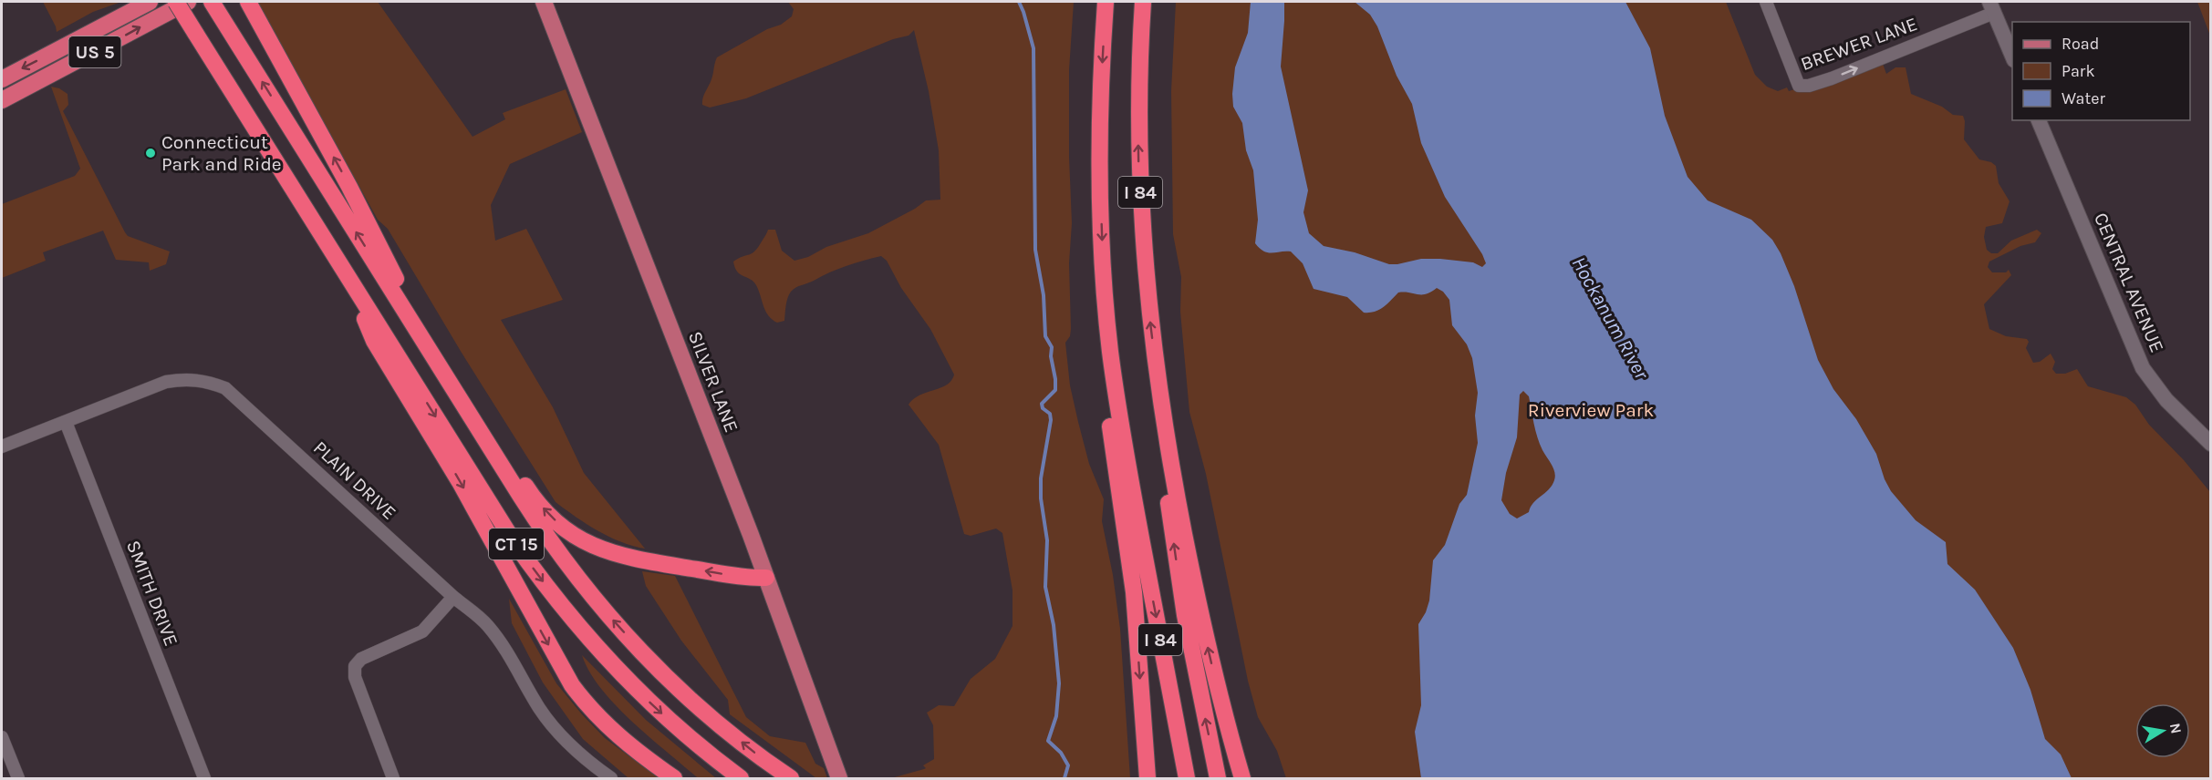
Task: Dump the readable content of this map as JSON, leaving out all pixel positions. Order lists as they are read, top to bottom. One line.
{"streets":{"highway":["US 5","I 84","CT 15"],"main road":["SILVER LANE"],"street":["BREWER LANE","CENTRAL AVENUE","PLAIN DRIVE","SMITH DRIVE"]},"crossings":[["PLAIN DRIVE","SMITH DRIVE"]],"water":["Hockanum River"],"parks":["Riverview Park"],"places":["Connecticut Park and Ride"],"legend":["Road","Park","Water"],"north":"right"}
